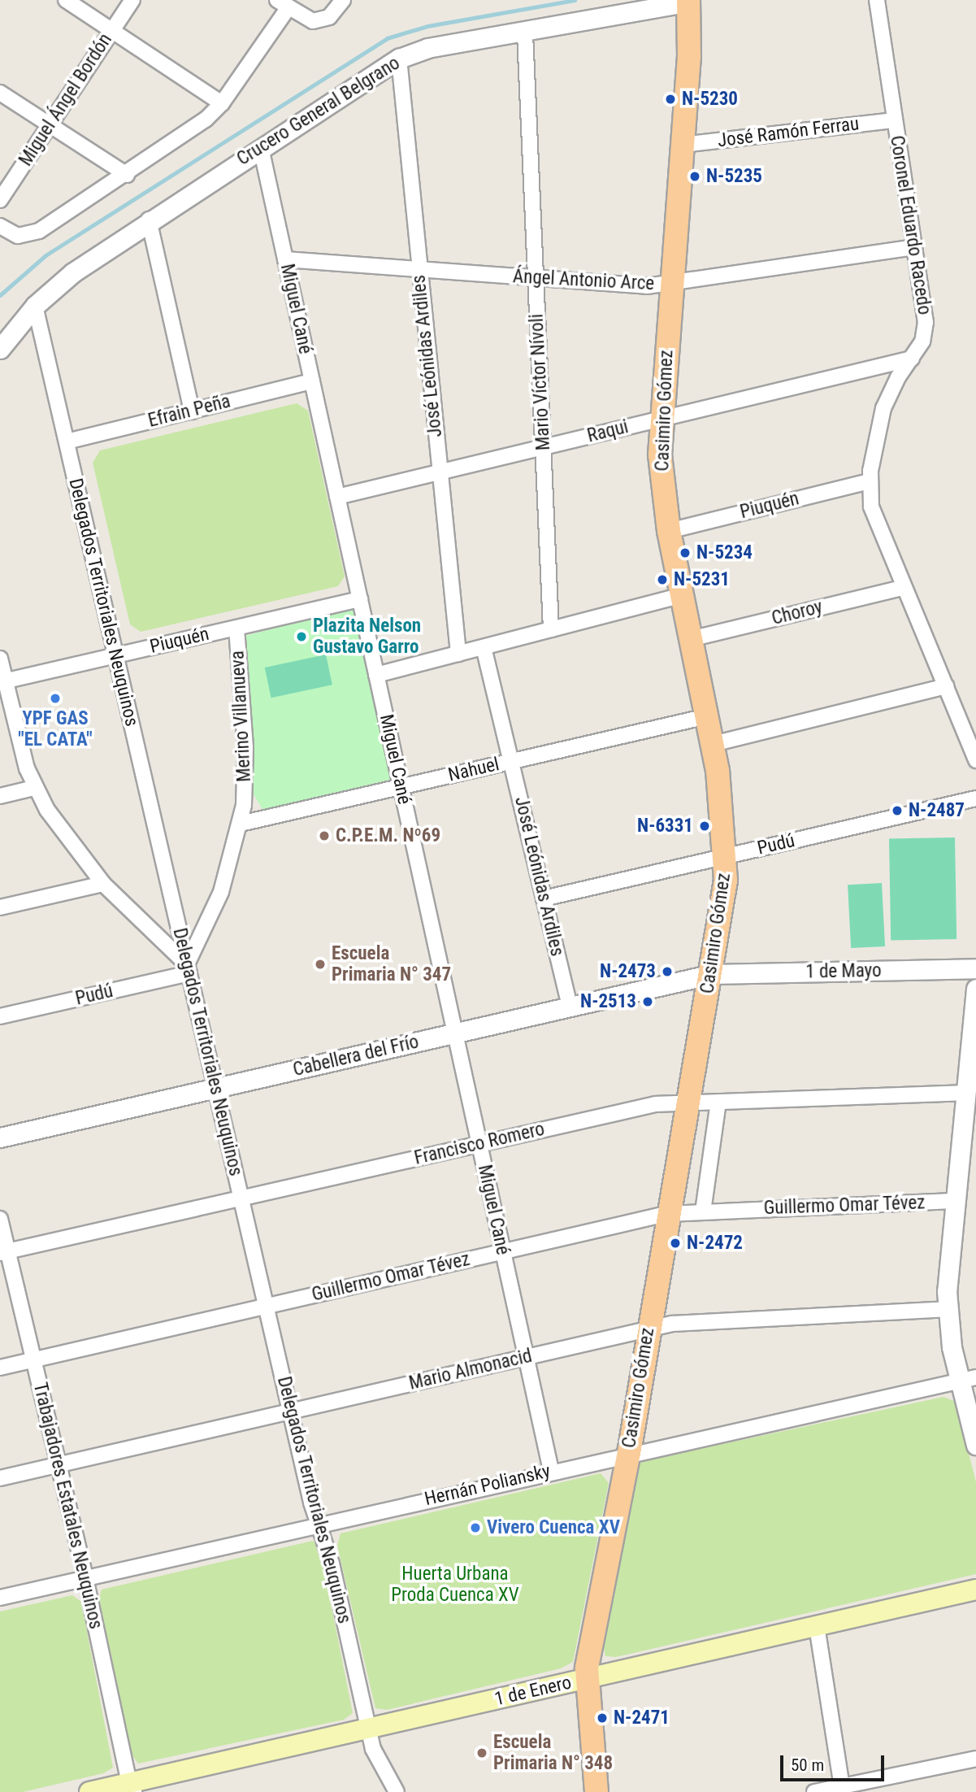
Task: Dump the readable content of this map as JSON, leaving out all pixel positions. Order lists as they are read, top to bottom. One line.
{"streets":{"main road":["Casimiro Gómez","1 de Enero"],"street":["Miguel Ángel Bordón","Crucero General Belgrano","José Ramón Ferrau","Coronel Eduardo Racedo","Ángel Antonio Arce","Miguel Cané","José Leónidas Ardiles","Mario Víctor Nívoli","Efrain Peña","Raqui","Piuquén","Delegados Territoriales Neuquinos","Choroy","Merino Villanueva","Nahuel","Pudú","1 de Mayo","Cabellera del Frío","Francisco Romero","Guillermo Omar Tévez","Mario Almonacid","Hernán Poliansky","Trabajadores Estatales Neuquinos"]},"crossings":[["Crucero General Belgrano","Miguel Cané"],["Crucero General Belgrano","José Leónidas Ardiles"],["Crucero General Belgrano","Mario Víctor Nívoli"],["Crucero General Belgrano","Casimiro Gómez"],["Crucero General Belgrano","Delegados Territoriales Neuquinos"],["José Ramón Ferrau","Coronel Eduardo Racedo"],["José Ramón Ferrau","Casimiro Gómez"],["Coronel Eduardo Racedo","Ángel Antonio Arce"],["Coronel Eduardo Racedo","Raqui"],["Coronel Eduardo Racedo","Piuquén"],["Coronel Eduardo Racedo","Choroy"],["Ángel Antonio Arce","Miguel Cané"],["Ángel Antonio Arce","José Leónidas Ardiles"],["Ángel Antonio Arce","Mario Víctor Nívoli"],["Ángel Antonio Arce","Casimiro Gómez"],["Miguel Cané","Efrain Peña"],["Miguel Cané","Raqui"],["Miguel Cané","Piuquén"],["Miguel Cané","Nahuel"],["Miguel Cané","Cabellera del Frío"],["Miguel Cané","Francisco Romero"],["Miguel Cané","Guillermo Omar Tévez"],["Miguel Cané","Mario Almonacid"],["Miguel Cané","Hernán Poliansky"],["José Leónidas Ardiles","Raqui"],["José Leónidas Ardiles","Nahuel"],["José Leónidas Ardiles","Pudú"],["José Leónidas Ardiles","Cabellera del Frío"],["Mario Víctor Nívoli","Raqui"],["Casimiro Gómez","Raqui"],["Casimiro Gómez","Piuquén"],["Casimiro Gómez","Choroy"],["Casimiro Gómez","Nahuel"],["Casimiro Gómez","Pudú"],["Casimiro Gómez","1 de Mayo"],["Casimiro Gómez","Cabellera del Frío"],["Casimiro Gómez","Francisco Romero"],["Casimiro Gómez","Guillermo Omar Tévez"],["Casimiro Gómez","Mario Almonacid"],["Casimiro Gómez","Hernán Poliansky"],["Casimiro Gómez","1 de Enero"],["Efrain Peña","Delegados Territoriales Neuquinos"],["Piuquén","Delegados Territoriales Neuquinos"],["Piuquén","Merino Villanueva"],["Delegados Territoriales Neuquinos","Merino Villanueva"],["Delegados Territoriales Neuquinos","Pudú"],["Delegados Territoriales Neuquinos","Cabellera del Frío"],["Delegados Territoriales Neuquinos","Francisco Romero"],["Delegados Territoriales Neuquinos","Guillermo Omar Tévez"],["Delegados Territoriales Neuquinos","Mario Almonacid"],["Delegados Territoriales Neuquinos","Hernán Poliansky"],["Delegados Territoriales Neuquinos","1 de Enero"],["Merino Villanueva","Nahuel"],["Merino Villanueva","Pudú"],["1 de Mayo","Cabellera del Frío"],["Francisco Romero","Trabajadores Estatales Neuquinos"],["Guillermo Omar Tévez","Trabajadores Estatales Neuquinos"],["Mario Almonacid","Trabajadores Estatales Neuquinos"],["Hernán Poliansky","Trabajadores Estatales Neuquinos"],["Trabajadores Estatales Neuquinos","1 de Enero"]],"parks":["Huerta Urbana Proda Cuenca XV"],"places":["N-5230","N-5235","N-5234","N-5231","Plazita Nelson Gustavo Garro","YPF GAS \"EL CATA\"","N-2487","N-6331","C.P.E.M. Nº69","Escuela Primaria N° 347","N-2473","N-2513","N-2472","Vivero Cuenca XV","N-2471","Escuela Primaria N° 348"],"scale_bar":"50 m"}
